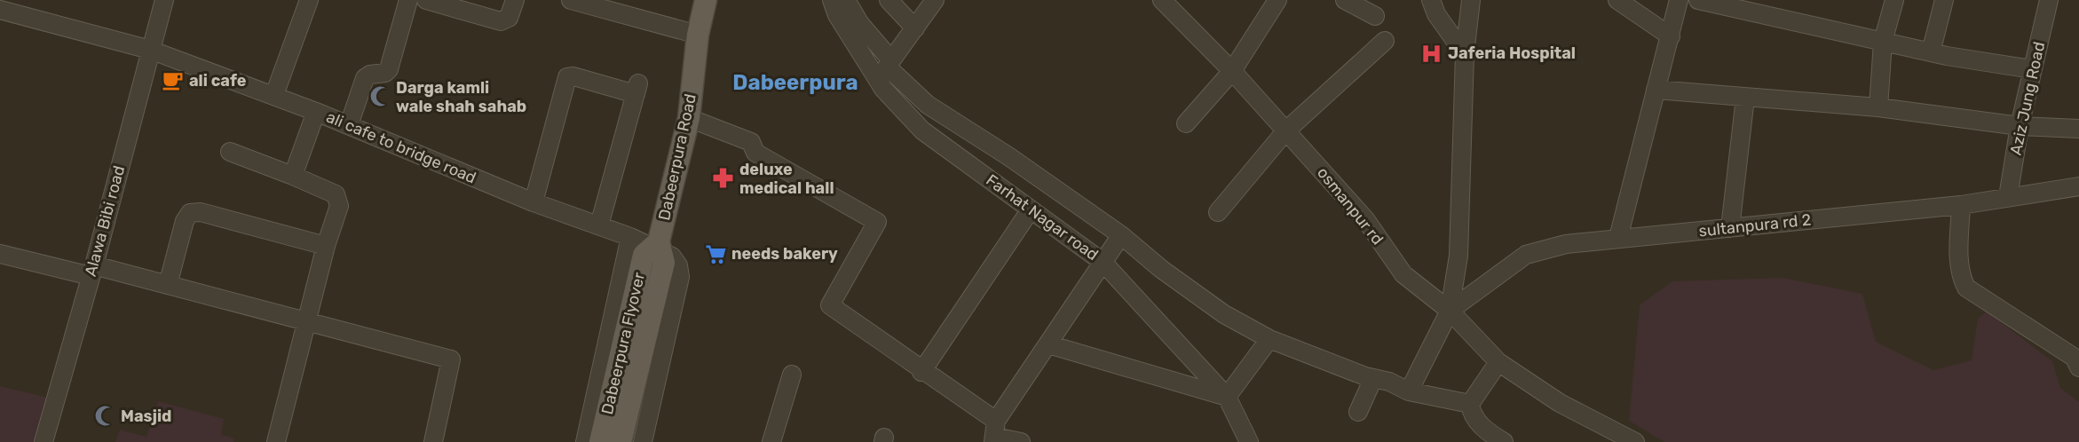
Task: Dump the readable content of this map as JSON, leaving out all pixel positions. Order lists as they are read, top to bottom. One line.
{"streets":{"main road":["Dabeerpura Road","Dabeerpura Flyover"],"street":["Aziz Jung Road","ali cafe to bridge road","osmanpur rd","Farhat Nagar road","Alawa Bibi road","sultanpura rd 2"]},"crossings":[["Aziz Jung Road","sultanpura rd 2"],["ali cafe to bridge road","Dabeerpura Road"],["ali cafe to bridge road","Alawa Bibi road"],["ali cafe to bridge road","Dabeerpura Flyover"],["Dabeerpura Road","Dabeerpura Flyover"],["osmanpur rd","sultanpura rd 2"]],"districts":["Dabeerpura"],"places":{"hospital":["Jaferia Hospital"],"cafe":["ali cafe"],"mosque":["Darga kamli wale shah sahab","Masjid"],"pharmacy":["deluxe medical hall"],"supermarket":["needs bakery"]}}
